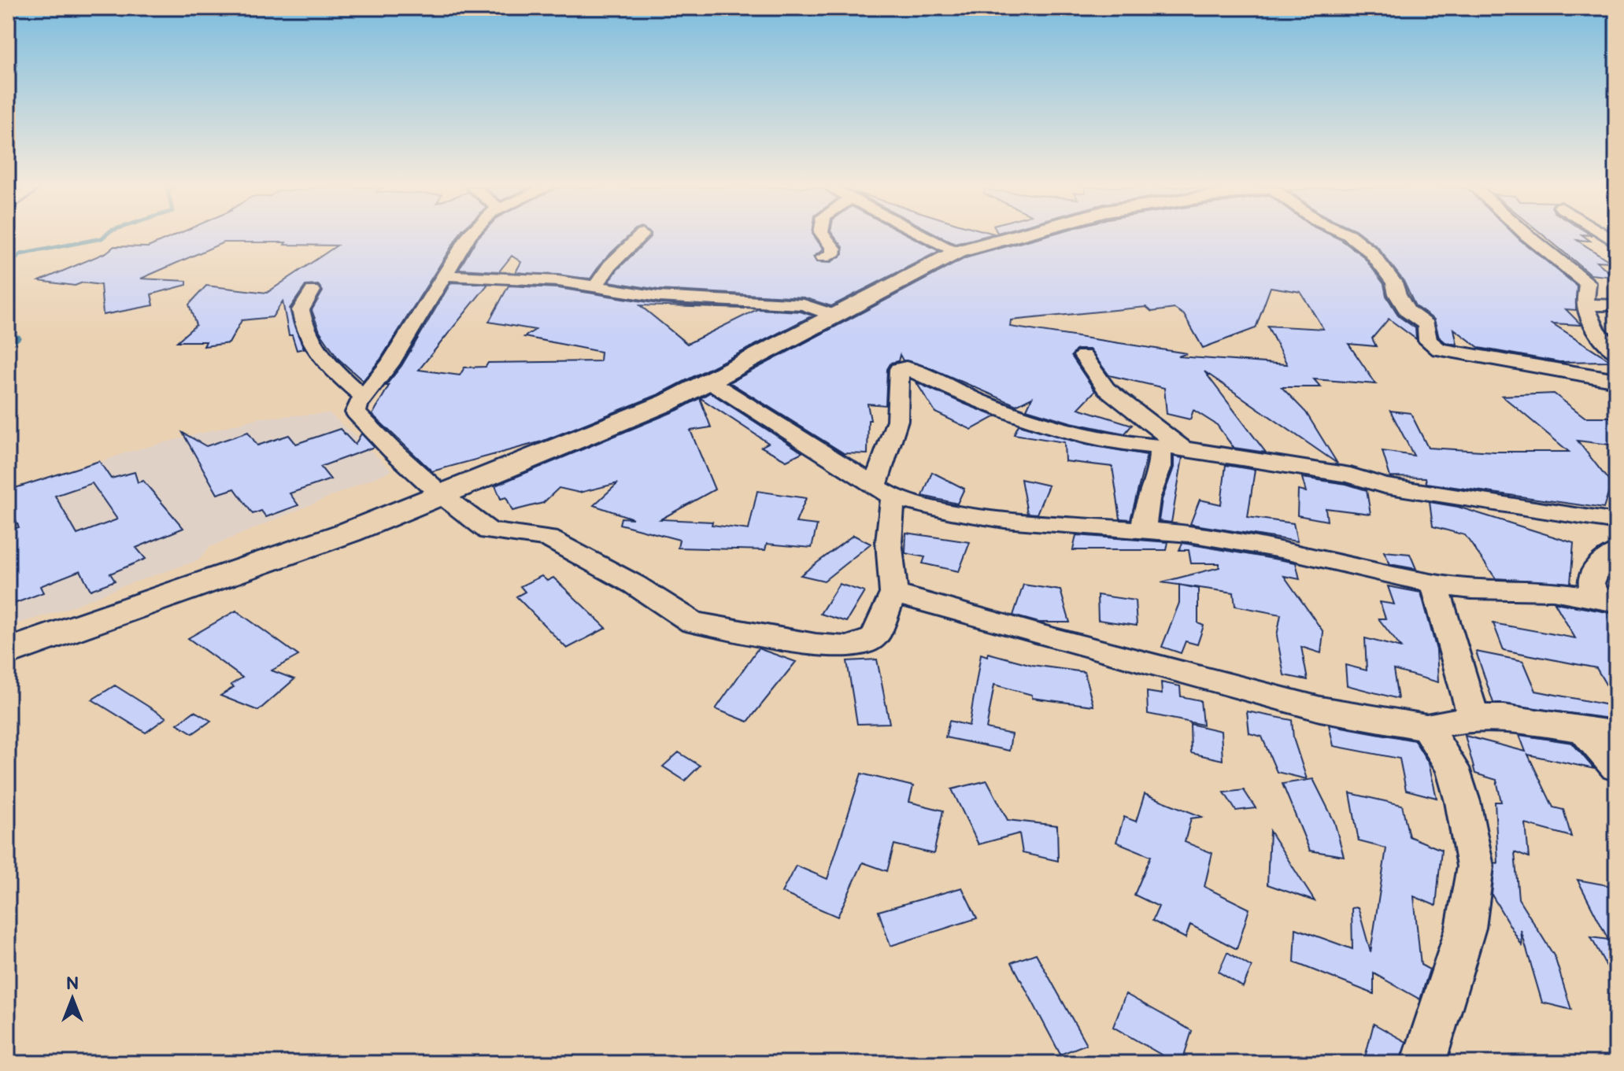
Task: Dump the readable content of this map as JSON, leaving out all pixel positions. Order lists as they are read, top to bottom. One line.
{"north":"top"}
